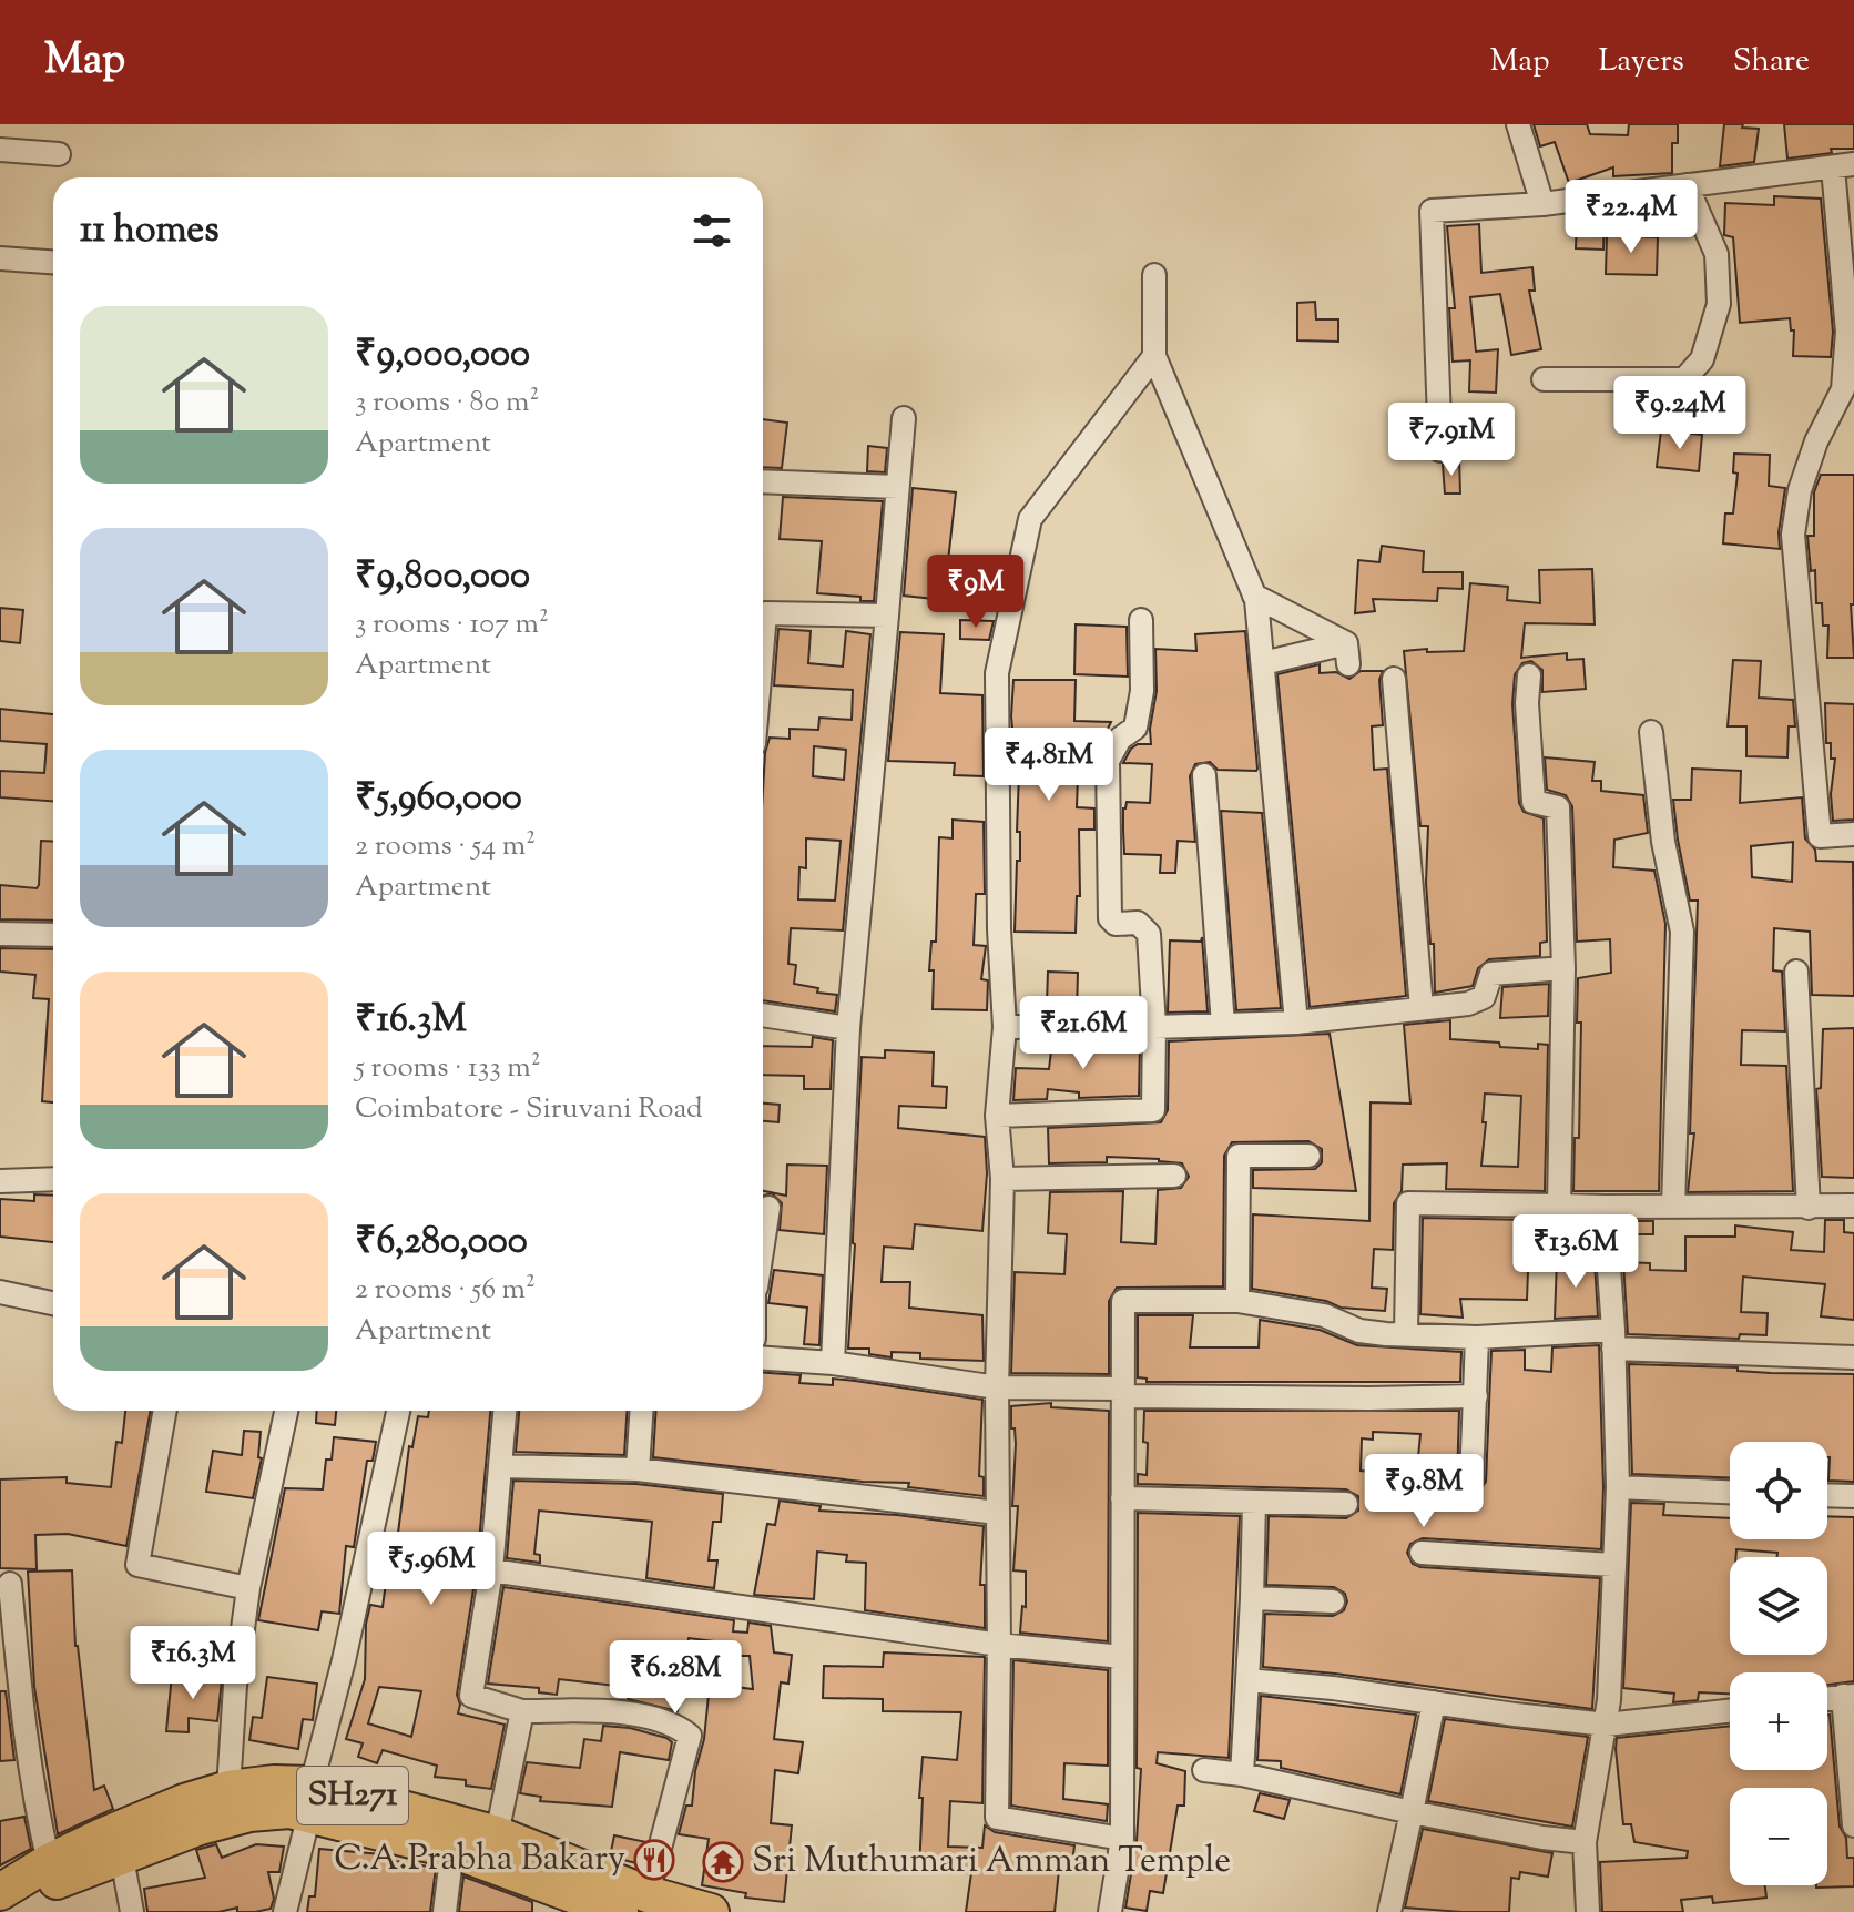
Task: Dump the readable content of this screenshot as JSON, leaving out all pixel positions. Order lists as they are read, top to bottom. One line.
{"streets":{"main road":["SH271"]},"places":{"restaurant":["C.A.Prabha Bakary"],"temple":["Sri Muthumari Amman Temple"]},"page":{"header":"Map","nav":["Map","Layers","Share"],"heading":"11 homes","price":["₹22.4M","₹9.24M","₹7.91M","₹9M","₹4.81M","₹21.6M","₹13.6M","₹9.8M","₹5.96M","₹16.3M","₹6.28M"],"list":[{"name":"₹9,000,000","note":"3 rooms · 80 m² · Apartment"},{"name":"₹9,800,000","note":"3 rooms · 107 m² · Apartment"},{"name":"₹5,960,000","note":"2 rooms · 54 m² · Apartment"},{"name":"₹16.3M","note":"5 rooms · 133 m² · Coimbatore - Siruvani Road"},{"name":"₹6,280,000","note":"2 rooms · 56 m² · Apartment"}],"map_buttons":["+","−"]}}
